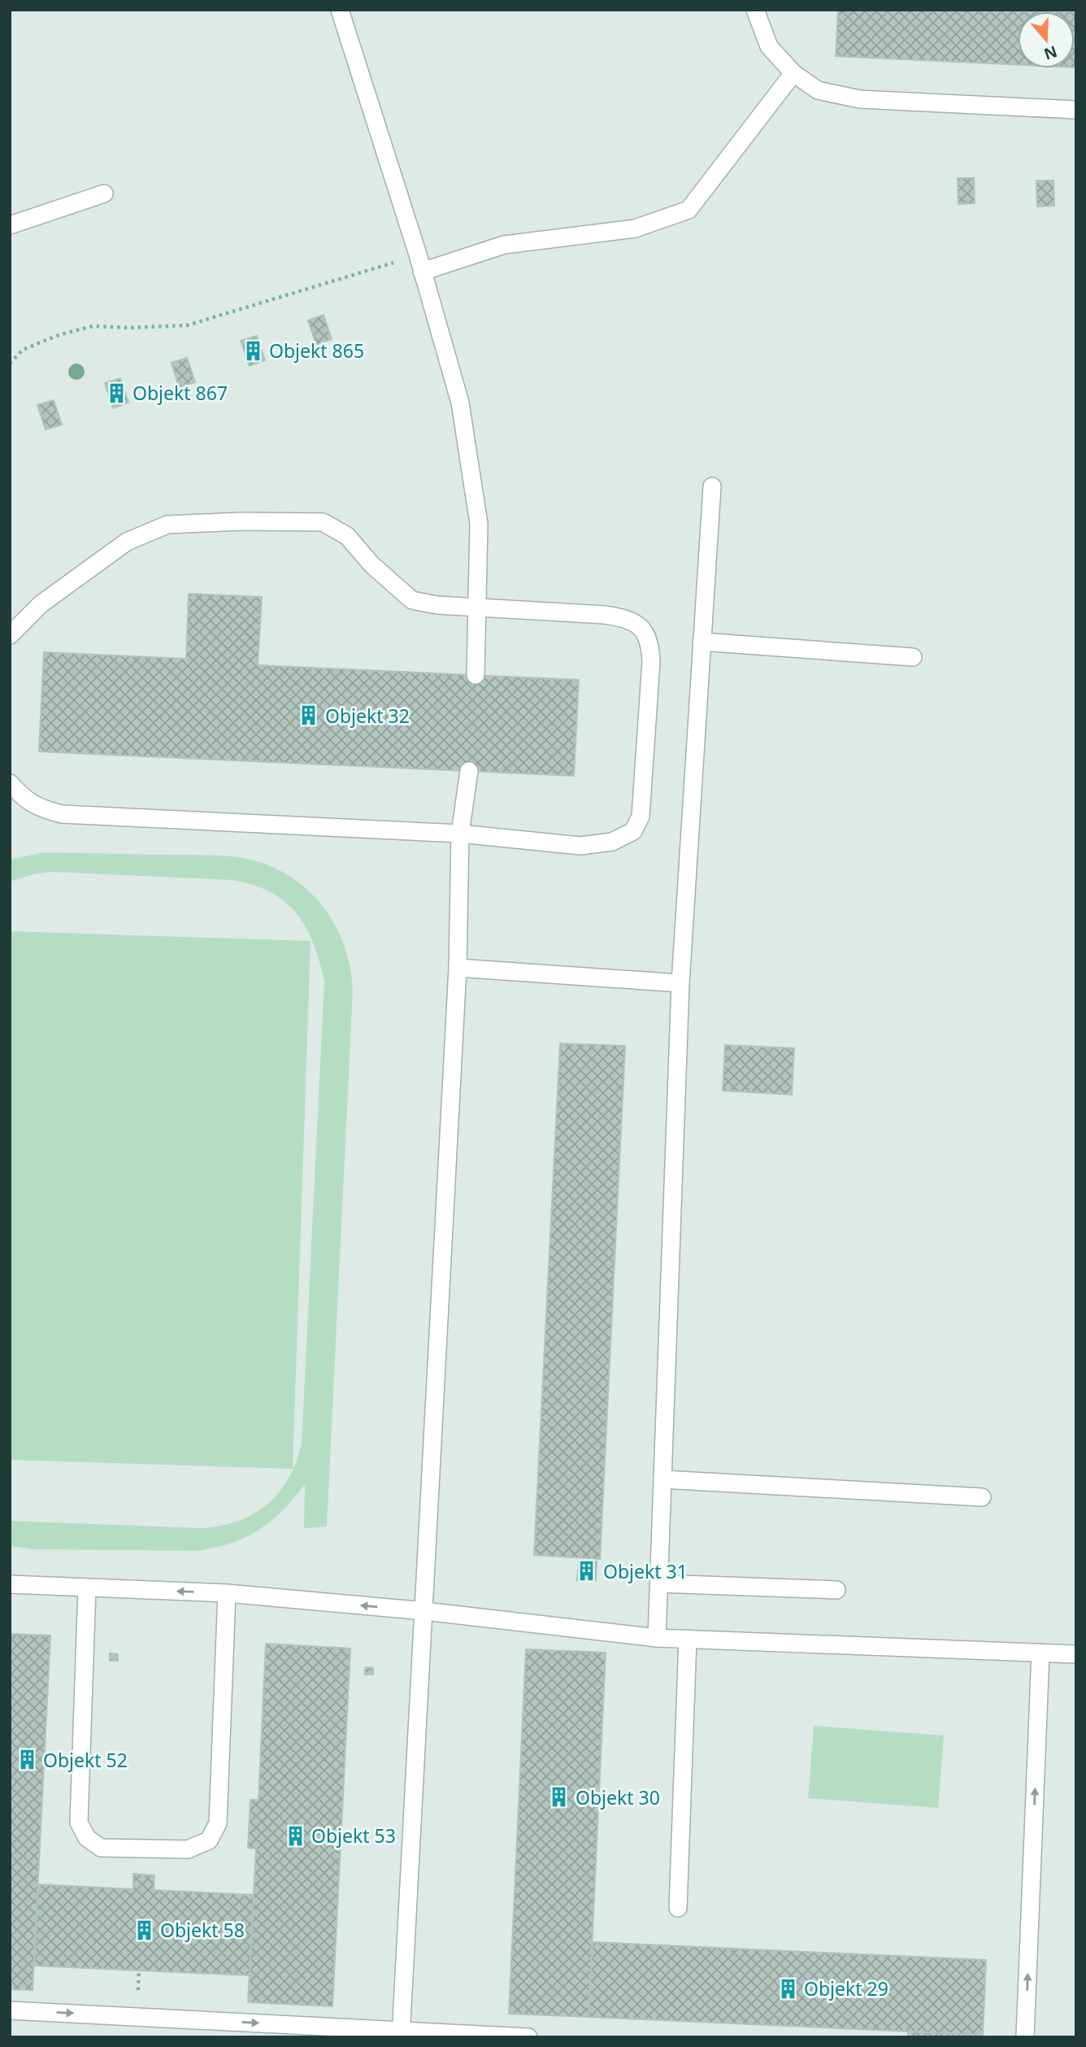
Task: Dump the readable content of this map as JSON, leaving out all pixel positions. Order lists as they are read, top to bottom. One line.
{"places":{"building":["Objekt 865","Objekt 867","Objekt 32","Objekt 31","Objekt 52","Objekt 30","Objekt 53","Objekt 58","Objekt 29"]},"north":"bottom"}
